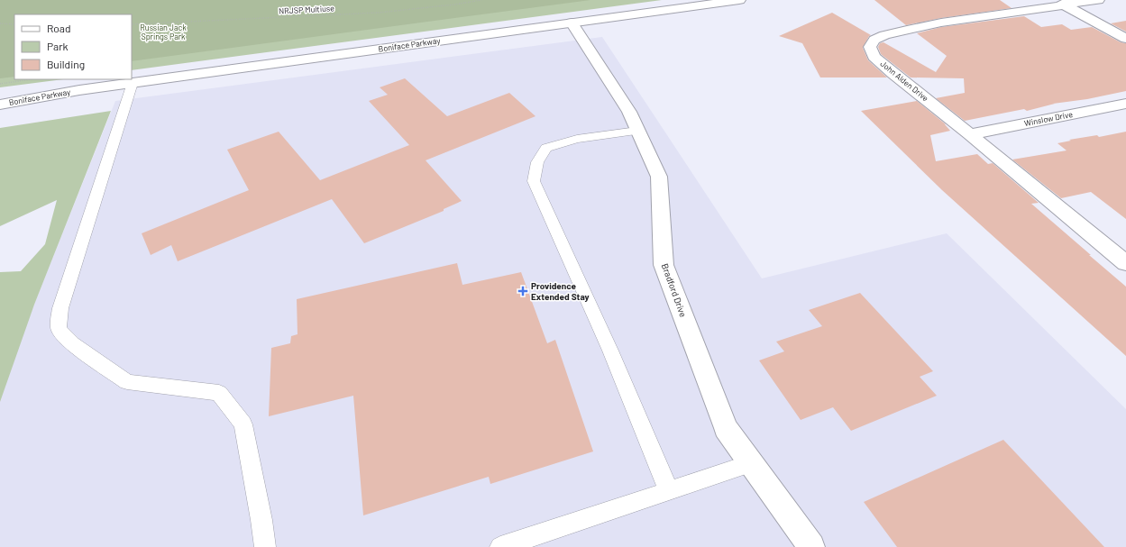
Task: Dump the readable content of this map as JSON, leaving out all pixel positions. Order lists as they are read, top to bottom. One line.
{"streets":{"street":["Boniface Parkway","John Alden Drive","Winslow Drive","Bradford Drive"],"path":["NRJSP Multiuse"]},"crossings":[["Boniface Parkway","Bradford Drive"],["John Alden Drive","Winslow Drive"]],"parks":["Russian Jack Springs Park"],"places":{"health":["Providence Extended Stay"]},"legend":["Road","Park","Building"]}
